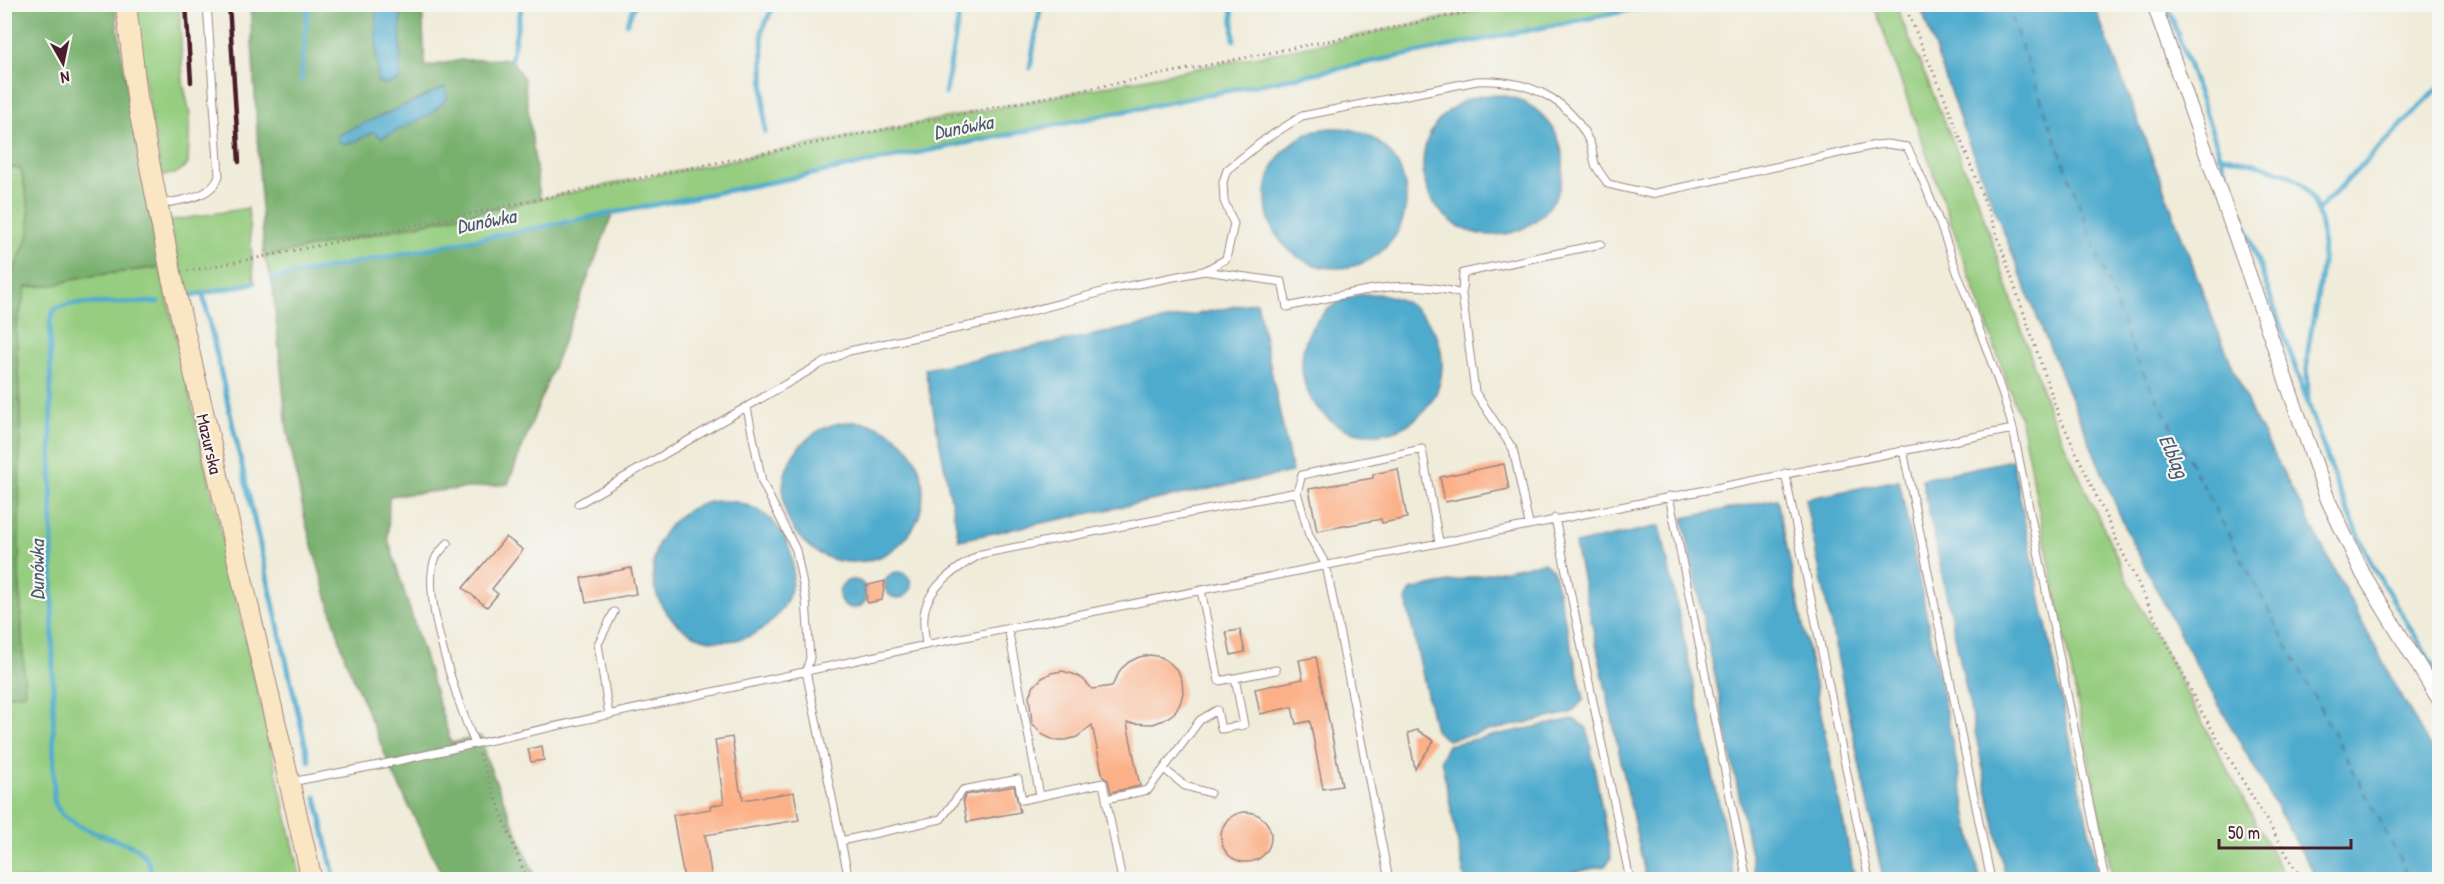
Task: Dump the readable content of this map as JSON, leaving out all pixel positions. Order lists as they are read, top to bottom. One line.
{"streets":{"main road":["Mazurska"]},"water":["Dunówka","Elbląg"],"scale_bar":"50 m","north":"bottom"}
